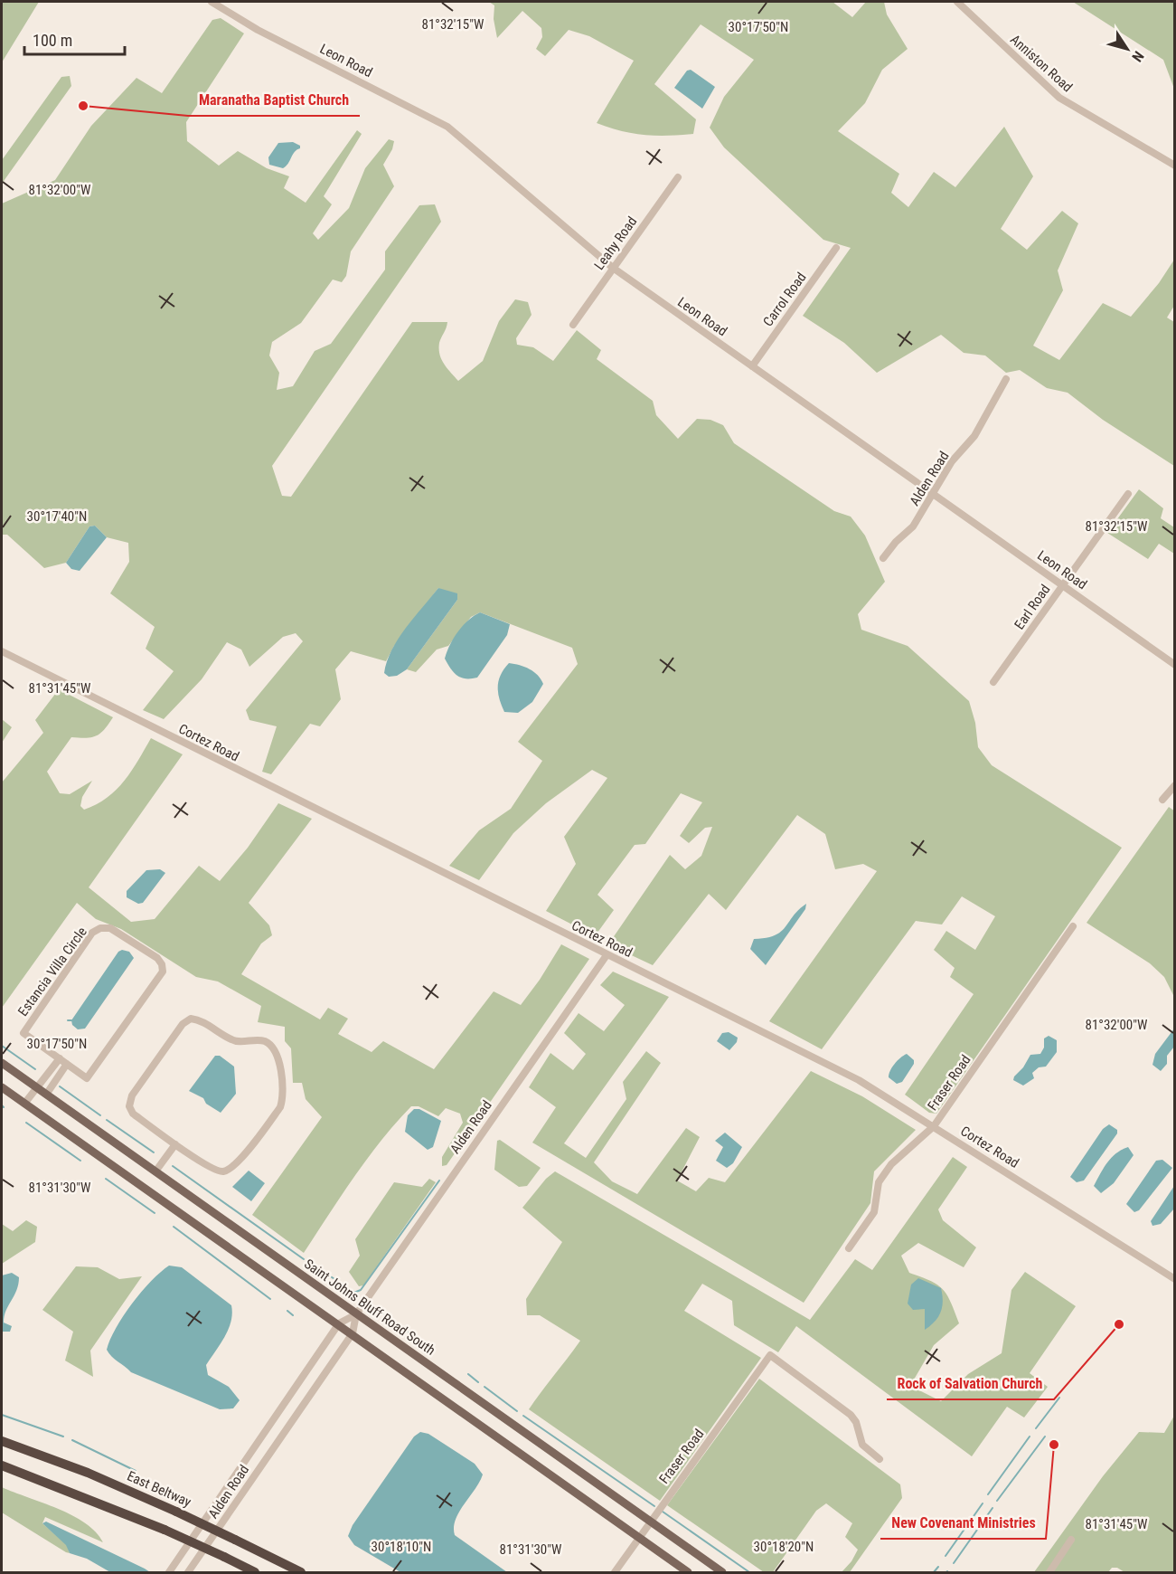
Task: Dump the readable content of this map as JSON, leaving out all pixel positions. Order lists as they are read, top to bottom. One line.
{"streets":{"highway":["East Beltway"],"main road":["Saint Johns Bluff Road South"],"street":["Leon Road","Anniston Road","Leahy Road","Carrol Road","Alden Road","Earl Road","Cortez Road","Estancia Villa Circle","Fraser Road"]},"crossings":[["Leon Road","Leahy Road"],["Leon Road","Carrol Road"],["Leon Road","Alden Road"],["Leon Road","Earl Road"],["Alden Road","Cortez Road"],["Alden Road","Saint Johns Bluff Road South"],["Cortez Road","Fraser Road"],["Fraser Road","Saint Johns Bluff Road South"]],"places":["Maranatha Baptist Church","Rock of Salvation Church","New Covenant Ministries"],"scale_bar":"100 m","north":"bottom right","coordinates":["81°32'15\"W","30°17'50\"N","81°32'00\"W","30°17'40\"N","81°31'45\"W","81°31'30\"W","30°18'10\"N","30°18'20\"N"]}
